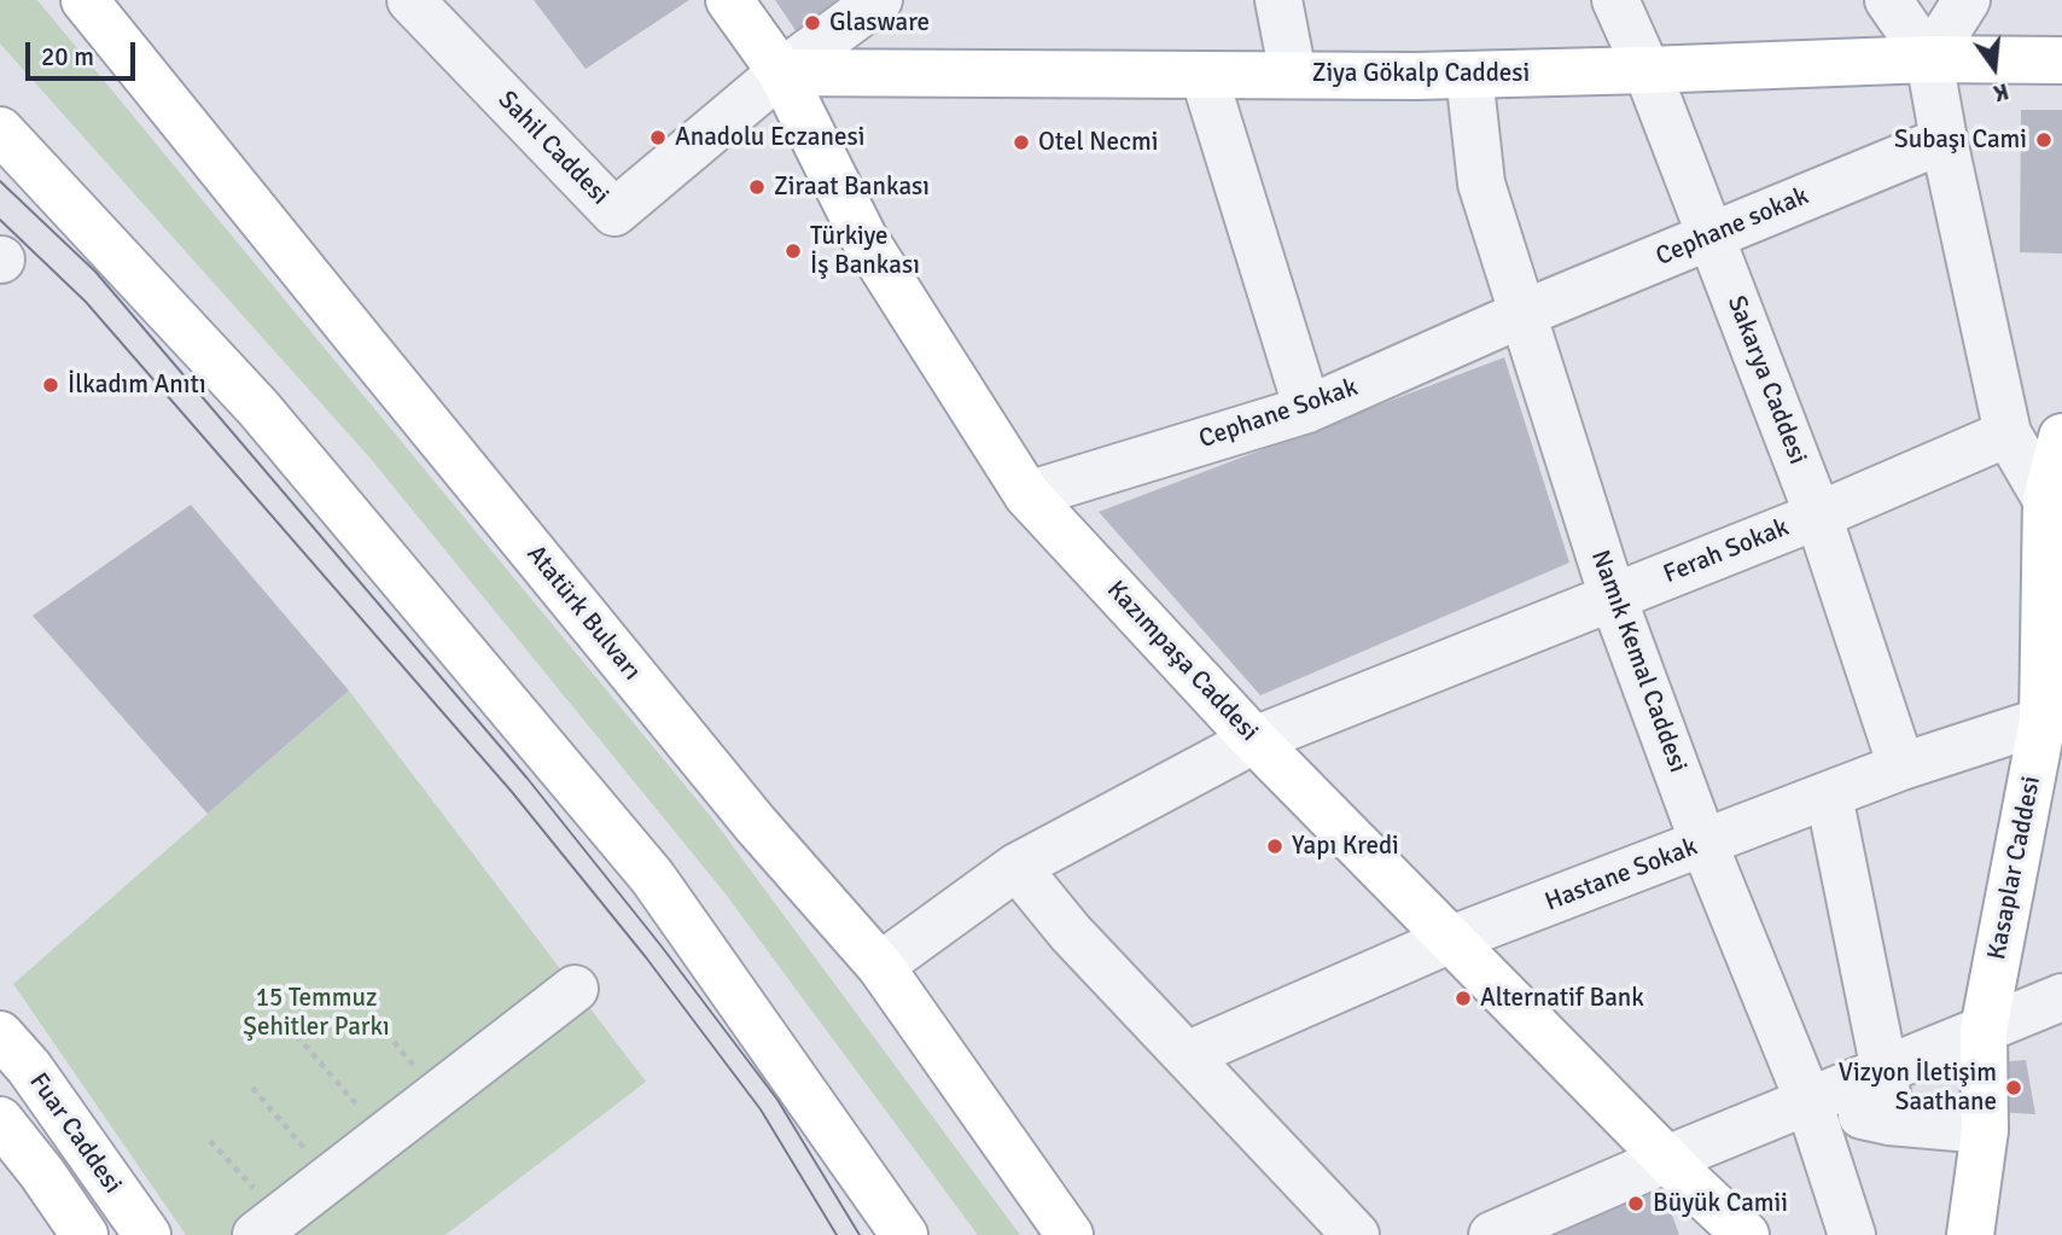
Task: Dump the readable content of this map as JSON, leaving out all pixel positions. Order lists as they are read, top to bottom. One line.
{"streets":{"main road":["Ziya Gökalp Caddesi","Atatürk Bulvarı","Kazımpaşa Caddesi","Kasaplar Caddesi","Fuar Caddesi"],"street":["Sahil Caddesi","Cephane sokak","Sakarya Caddesi","Cephane Sokak","Ferah Sokak","Namık Kemal Caddesi","Hastane Sokak"]},"crossings":[["Ziya Gökalp Caddesi","Sahil Caddesi"],["Ziya Gökalp Caddesi","Sakarya Caddesi"],["Ziya Gökalp Caddesi","Kazımpaşa Caddesi"],["Ziya Gökalp Caddesi","Namık Kemal Caddesi"],["Sahil Caddesi","Kazımpaşa Caddesi"],["Cephane sokak","Sakarya Caddesi"],["Cephane sokak","Cephane Sokak"],["Cephane sokak","Namık Kemal Caddesi"],["Sakarya Caddesi","Ferah Sokak"],["Sakarya Caddesi","Hastane Sokak"],["Cephane Sokak","Kazımpaşa Caddesi"],["Cephane Sokak","Namık Kemal Caddesi"],["Ferah Sokak","Atatürk Bulvarı"],["Ferah Sokak","Kazımpaşa Caddesi"],["Ferah Sokak","Namık Kemal Caddesi"],["Kazımpaşa Caddesi","Hastane Sokak"],["Namık Kemal Caddesi","Hastane Sokak"],["Kasaplar Caddesi","Hastane Sokak"]],"parks":["15 Temmuz Şehitler Parkı"],"places":["Glasware","Anadolu Eczanesi","Subaşı Cami","Otel Necmi","Ziraat Bankası","Türkiye İş Bankası","İlkadım Anıtı","Yapı Kredi","Alternatif Bank","Vizyon İletişim Saathane","Büyük Camii"],"scale_bar":"20 m","north":"bottom"}
